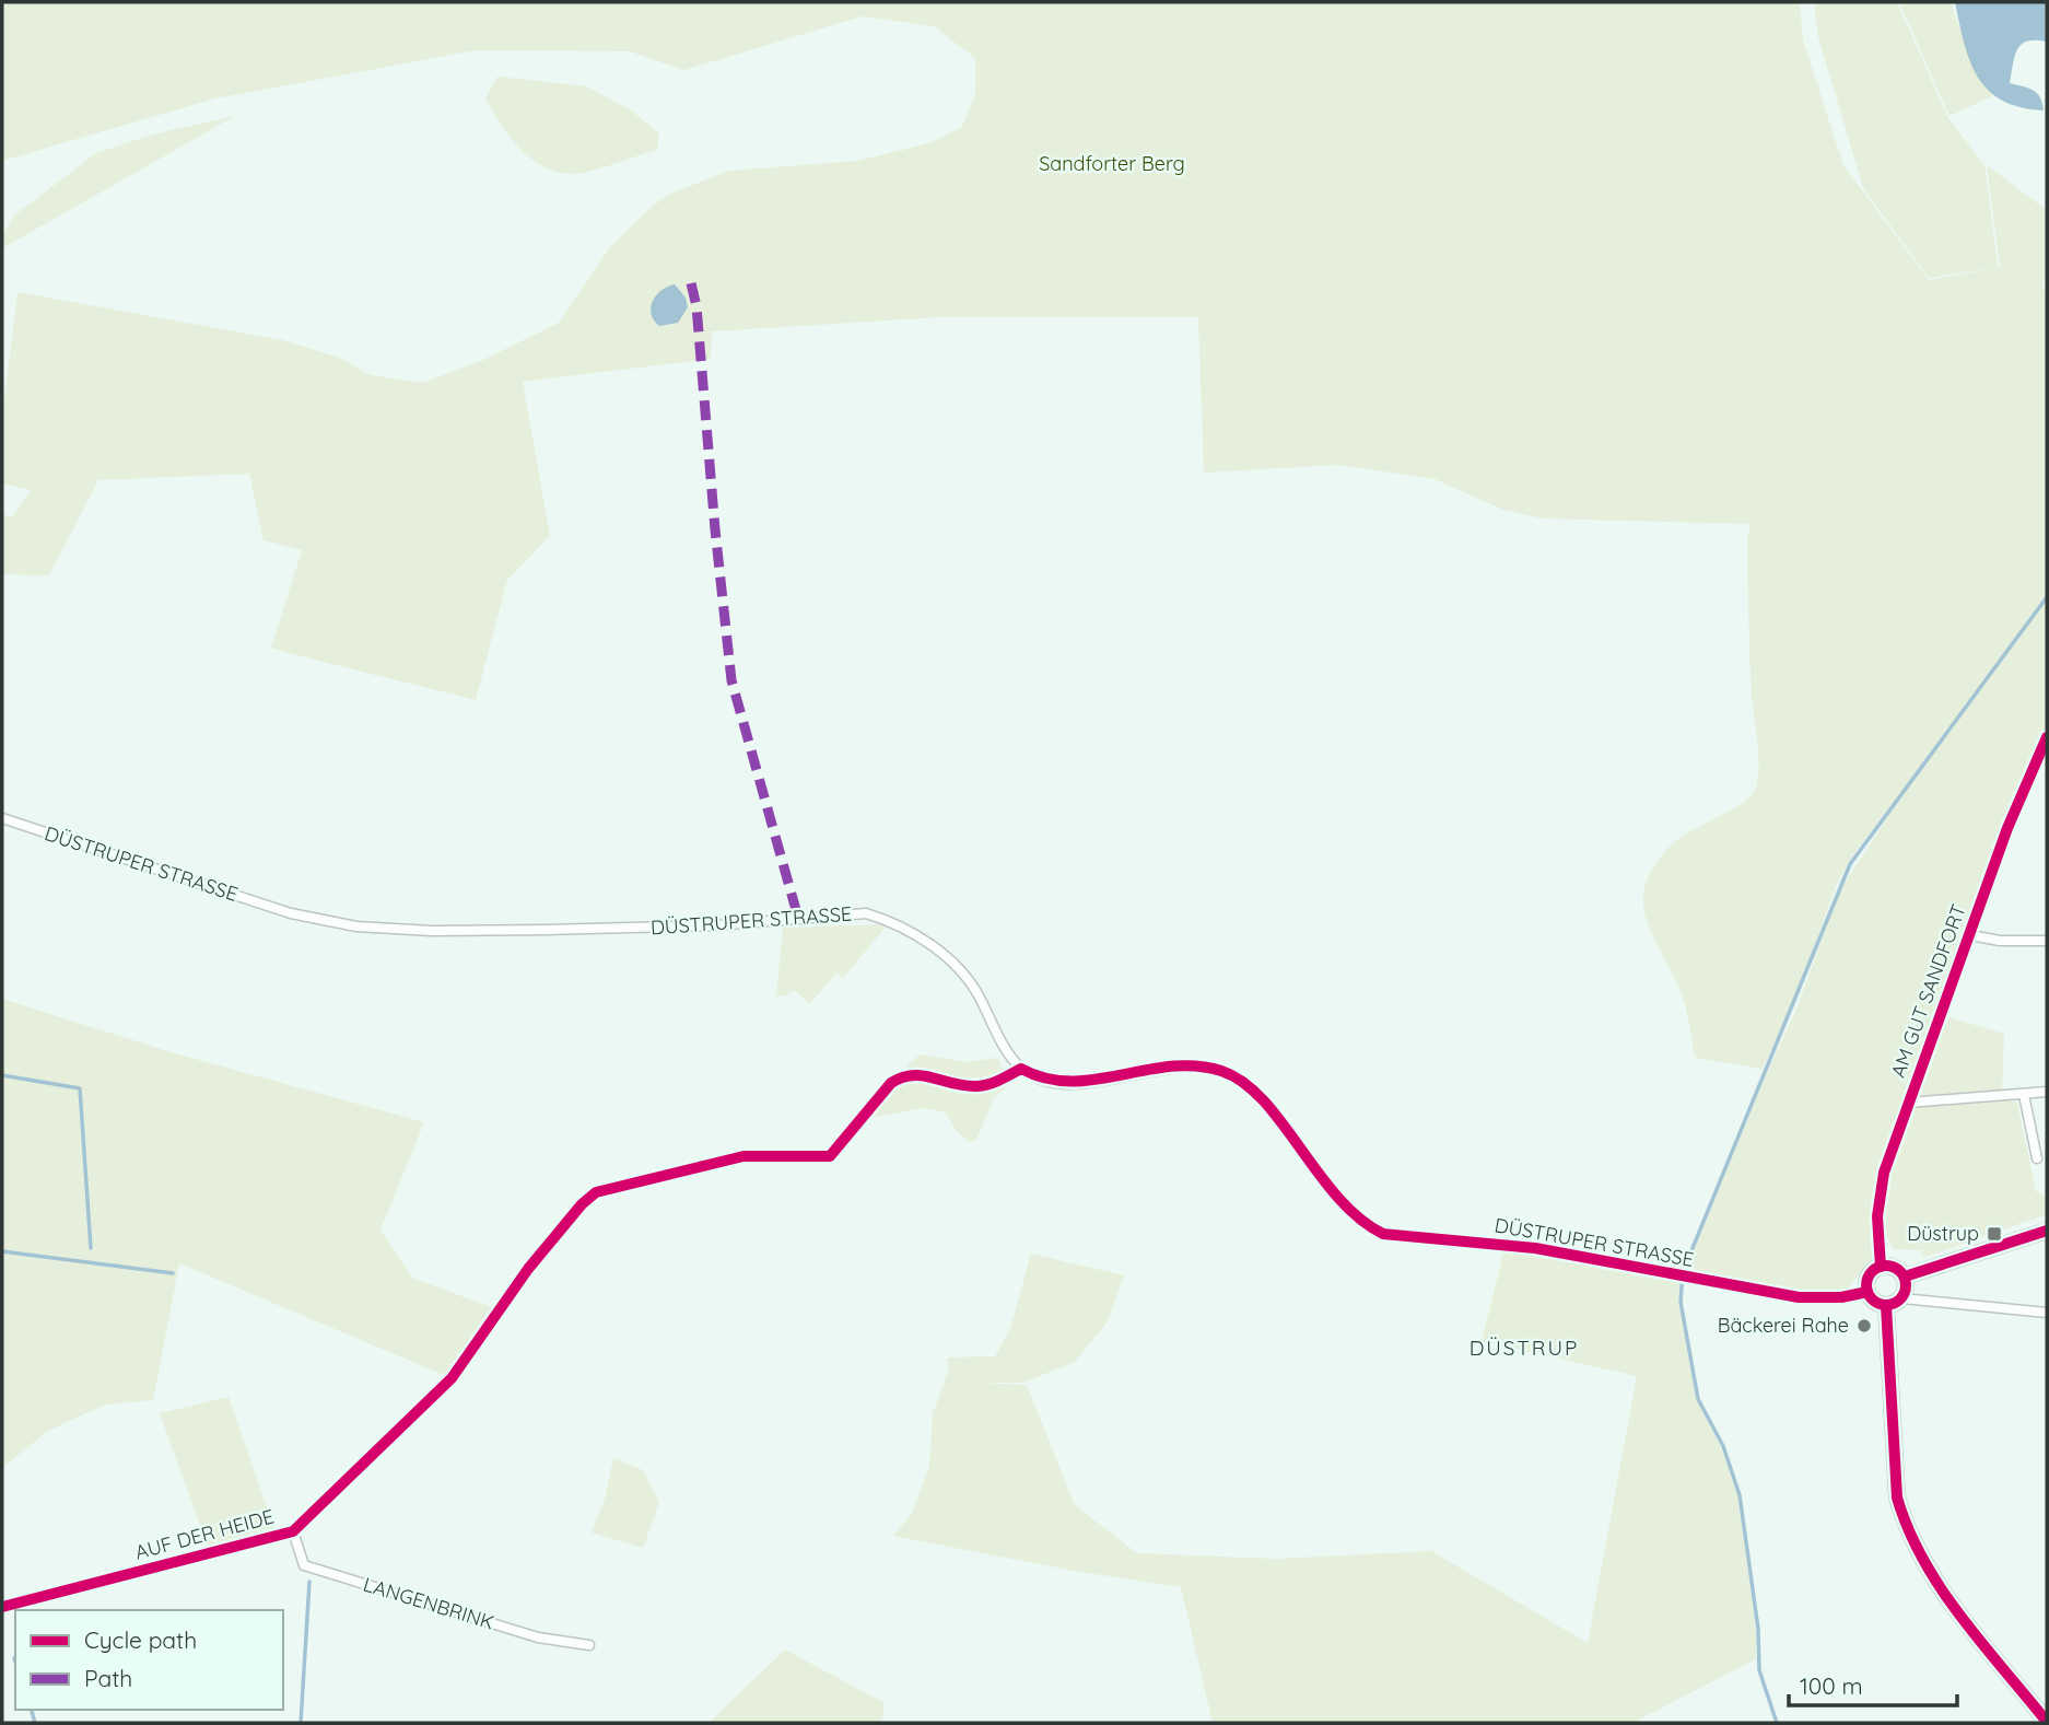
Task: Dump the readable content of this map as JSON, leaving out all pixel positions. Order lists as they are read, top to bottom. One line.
{"streets":{"street":["DÜSTRUPER STRASSE","AM GUT SANDFORT","AUF DER HEIDE","LANGENBRINK"]},"crossings":[["DÜSTRUPER STRASSE","AM GUT SANDFORT"],["DÜSTRUPER STRASSE","AUF DER HEIDE"],["AUF DER HEIDE","LANGENBRINK"]],"districts":["DÜSTRUP"],"parks":["Sandforter Berg"],"places":{"transit":["Düstrup"],"other":["Bäckerei Rahe"]},"legend":["Cycle path","Path"],"scale_bar":"100 m"}
